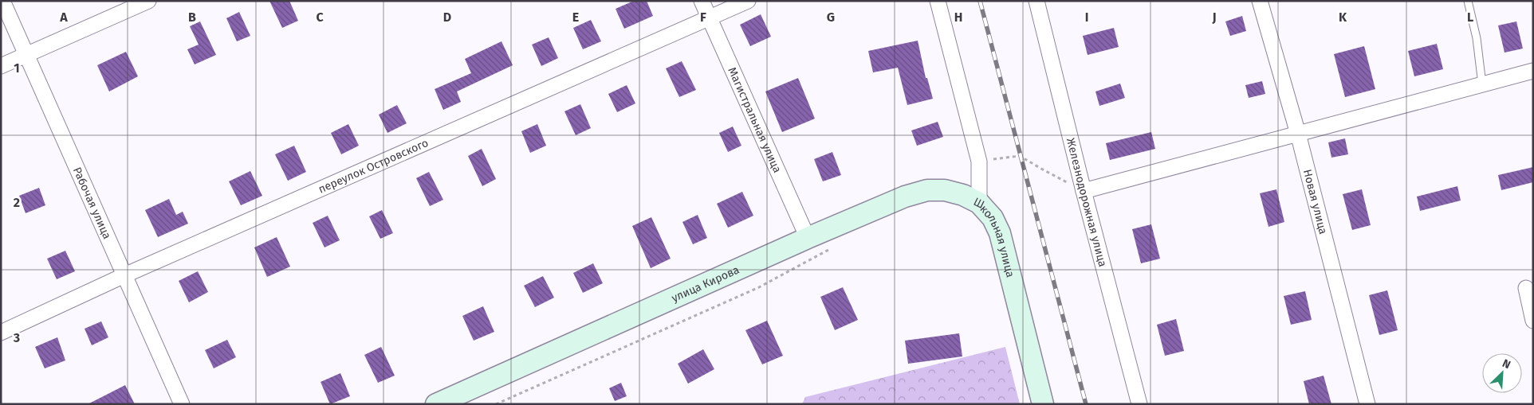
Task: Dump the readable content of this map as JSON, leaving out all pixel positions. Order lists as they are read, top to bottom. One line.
{"streets":{"main road":["Школьная улица","улица Кирова"],"street":["Магистральная улица","переулок Островского","Новая улица","Рабочая улица","Железнодорожная улица"]},"crossings":[["Магистральная улица","переулок Островского"],["Магистральная улица","улица Кирова"],["переулок Островского","Рабочая улица"],["Школьная улица","улица Кирова"]],"north":"top right","grid":{"columns":["A","B","C","D","E","F","G","H","I","J","K","L"],"rows":["1","2","3"]}}
